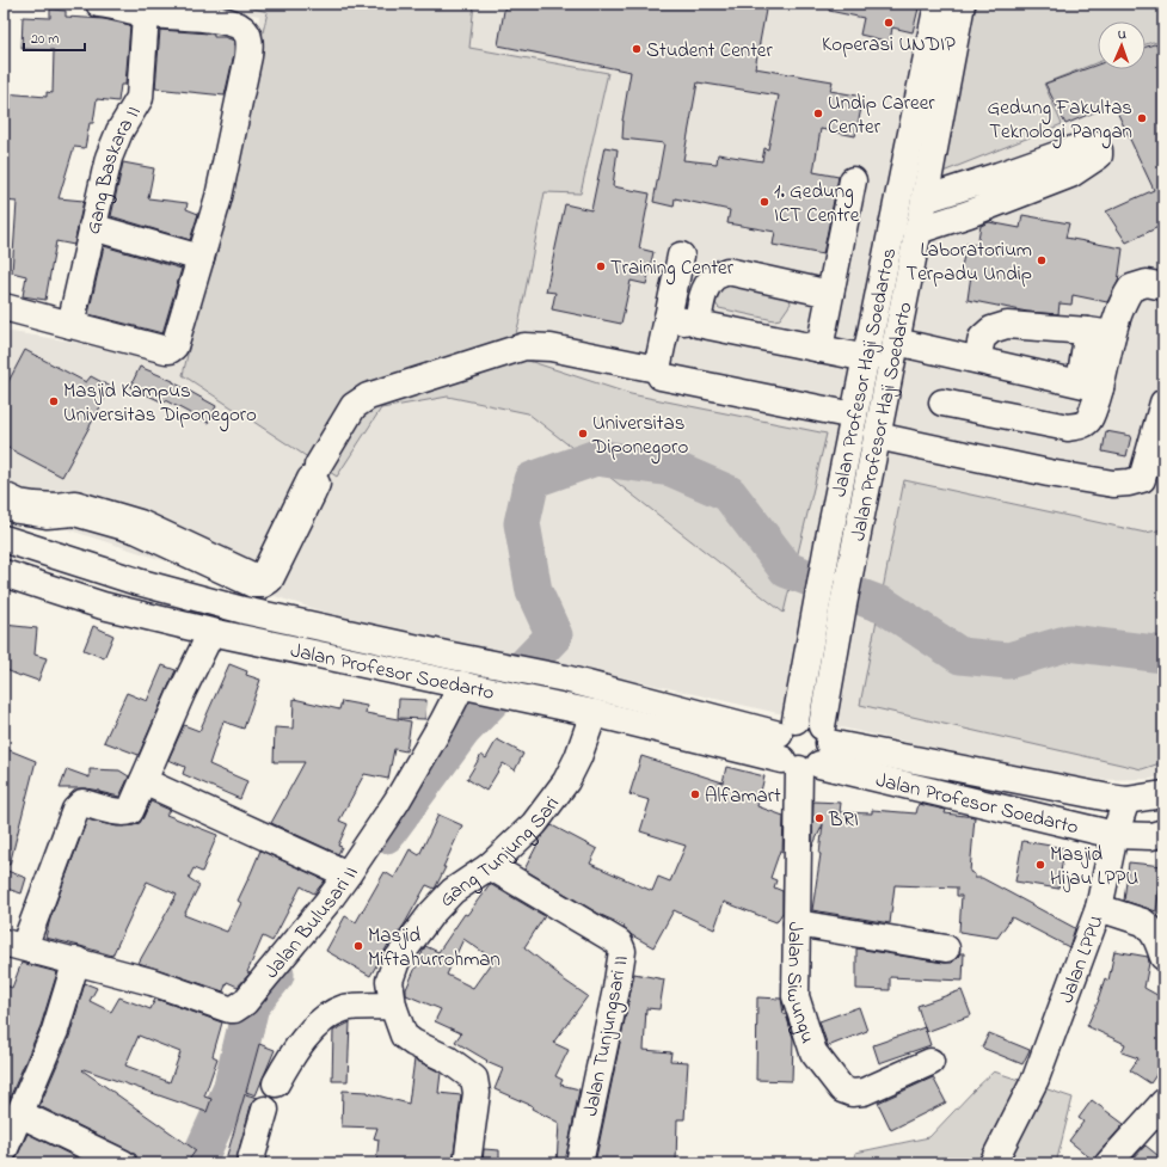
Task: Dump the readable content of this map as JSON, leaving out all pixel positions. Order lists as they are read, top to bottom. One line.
{"streets":{"street":["Gang Baskara II","Jalan Profesor Haji Soedartos","Jalan Profesor Haji Soedarto","Jalan Profesor Soedarto","Gang Tunjung Sari","Jalan Bulusari II","Jalan LPPU","Jalan Siwungu","Jalan Tunjungsari II"]},"crossings":[["Jalan Profesor Haji Soedartos","Jalan Profesor Haji Soedarto"],["Jalan Profesor Haji Soedarto","Jalan Profesor Soedarto"],["Jalan Profesor Haji Soedarto","Jalan Siwungu"],["Jalan Profesor Soedarto","Gang Tunjung Sari"],["Jalan Profesor Soedarto","Jalan Bulusari II"],["Jalan Profesor Soedarto","Jalan LPPU"],["Jalan Profesor Soedarto","Jalan Siwungu"],["Gang Tunjung Sari","Jalan Tunjungsari II"]],"places":["Koperasi UNDIP","Student Center","Undip Career Center","Gedung Fakultas Teknologi Pangan","1. Gedung ICT Centre","Laboratorium Terpadu Undip","Training Center","Masjid Kampus Universitas Diponegoro","Universitas Diponegoro","Alfamart","BRI","Masjid Hijau LPPU","Masjid Miftahurrohman"],"scale_bar":"20 m","north":"top"}
